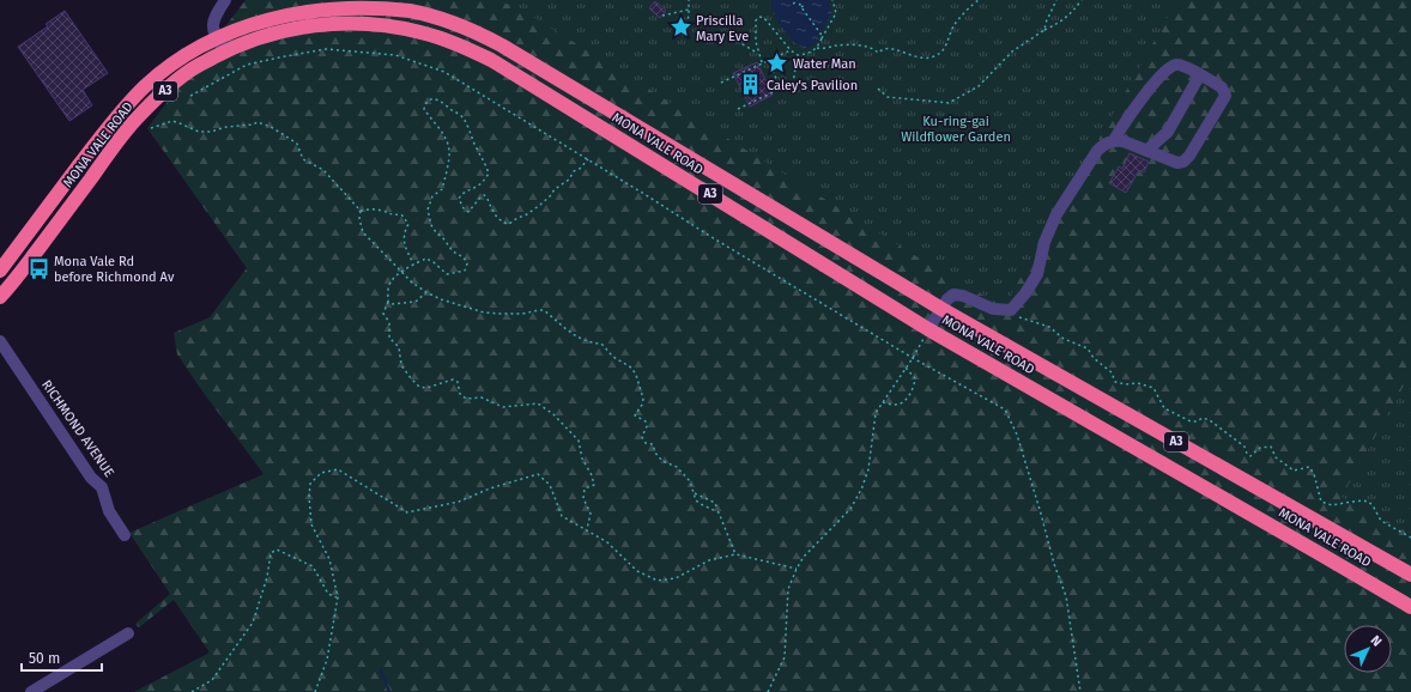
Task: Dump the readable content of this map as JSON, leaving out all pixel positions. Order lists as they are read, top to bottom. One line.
{"streets":{"highway":["A3","MONA VALE ROAD"],"street":["RICHMOND AVENUE"]},"parks":["Ku-ring-gai Wildflower Garden"],"places":{"place":["Priscilla Mary Eve","Water Man"],"building":["Caley's Pavilion"],"bus stop":["Mona Vale Rd before Richmond Av"]},"scale_bar":"50 m","north":"top right"}
